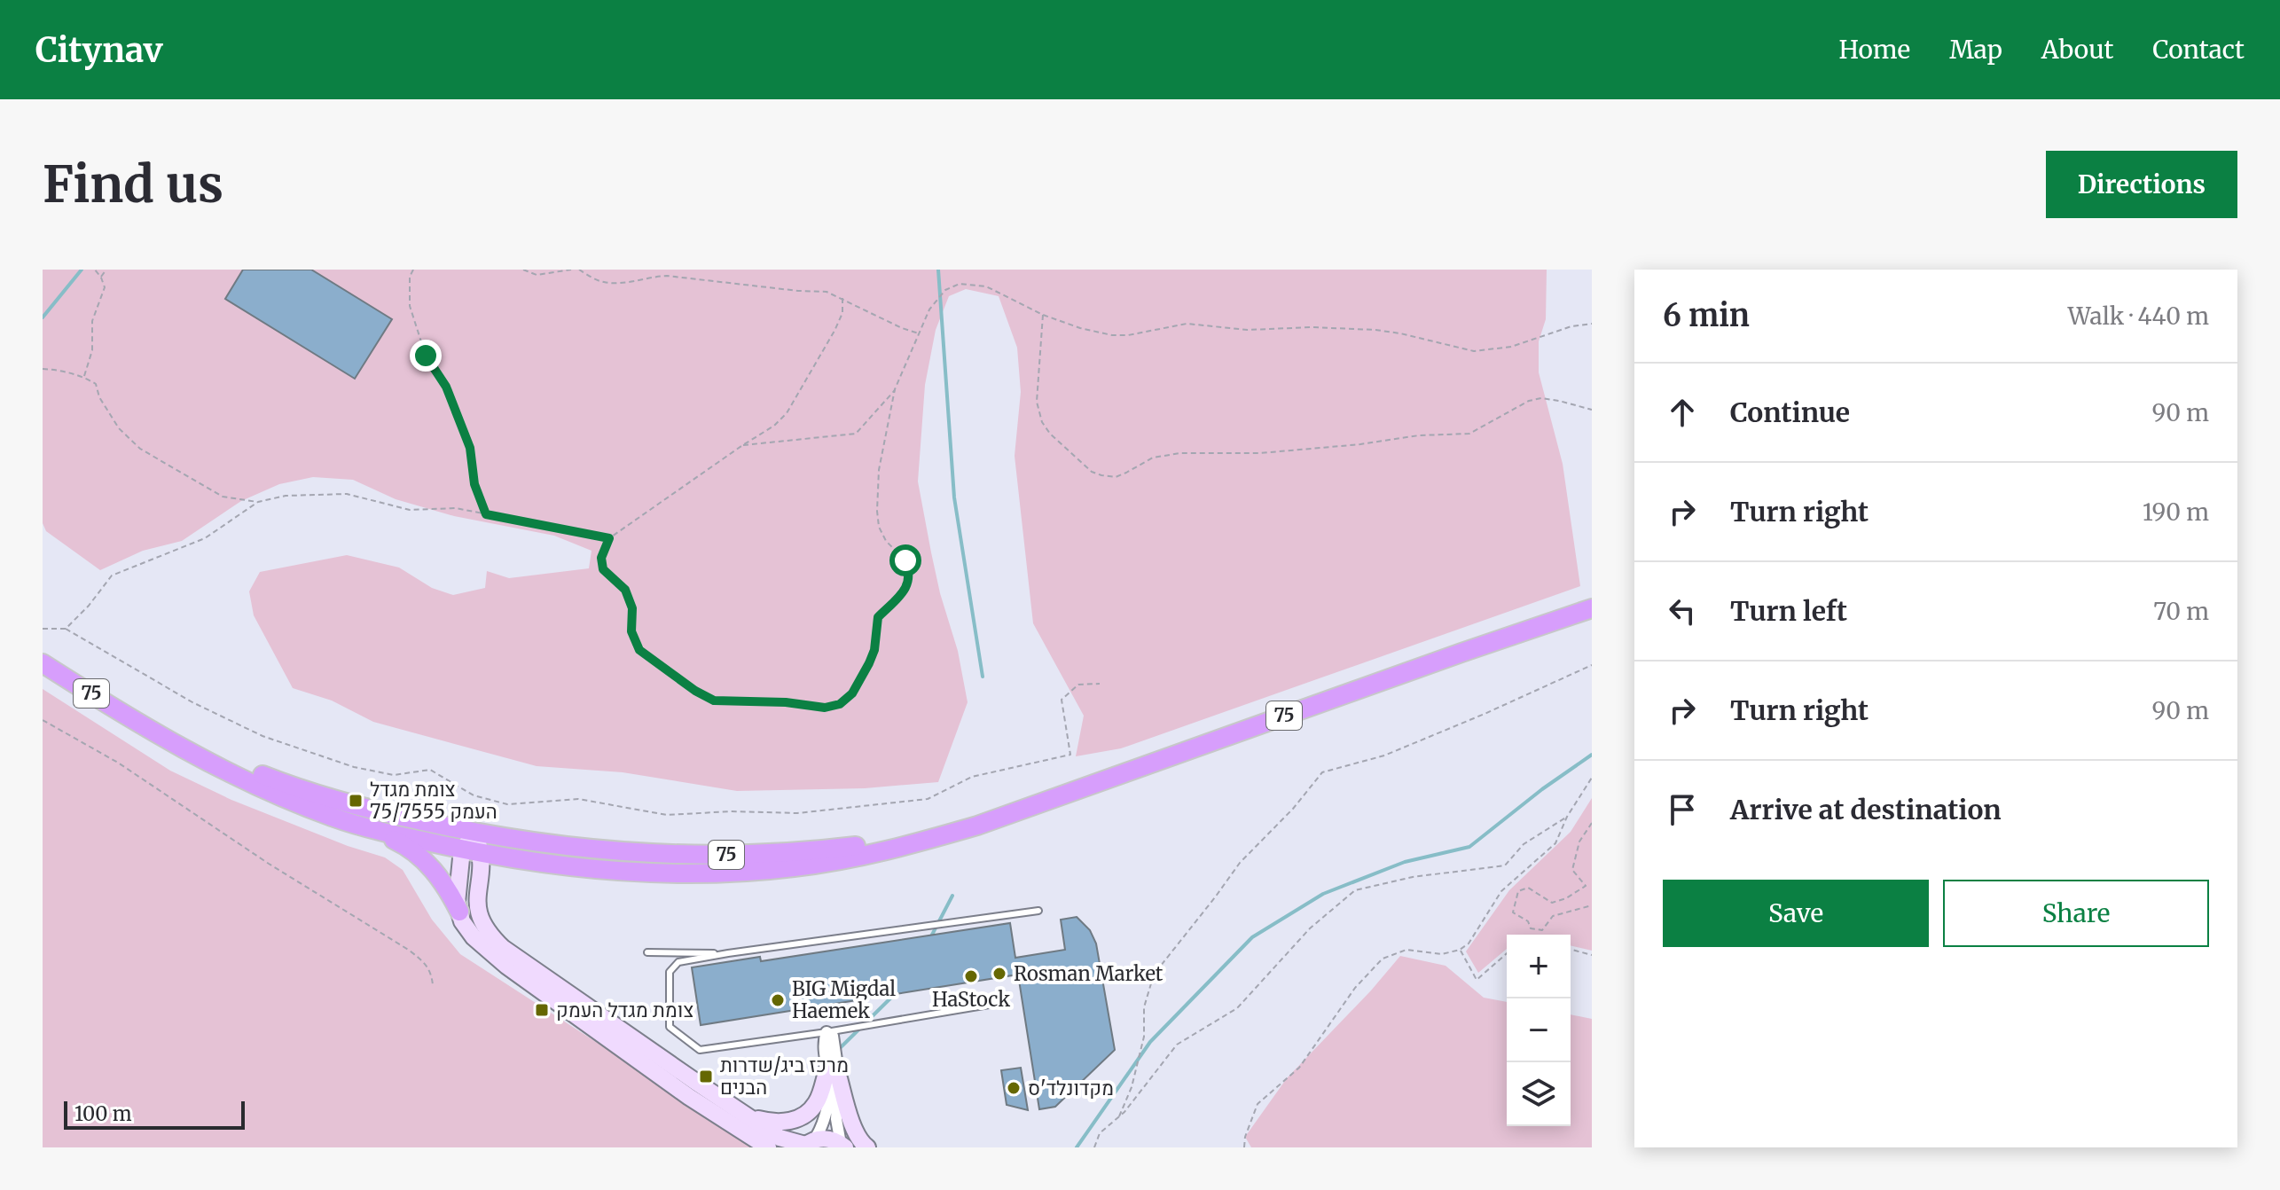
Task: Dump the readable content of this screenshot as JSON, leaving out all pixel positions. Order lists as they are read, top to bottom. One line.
{"streets":{"highway":["75"]},"places":{"transit":["צומת מגדל העמק 75/7555","צומת מגדל העמק","מרכז ביג/שדרות הבנים"],"other":["Rosman Market","HaStock","BIG Migdal Haemek","מקדונלד'ס"]},"scale_bar":"100 m","page":{"header":"Citynav","nav":["Home","Map","About","Contact"],"buttons":["Directions",["Save","Share"]],"title":"Find us","heading":["6 min","Walk · 440 m"],"list":[["Continue","90 m"],["Turn right","190 m"],["Turn left","70 m"],["Turn right","90 m"],"Arrive at destination"],"map_buttons":["+","−"],"scale":"100 m"}}
